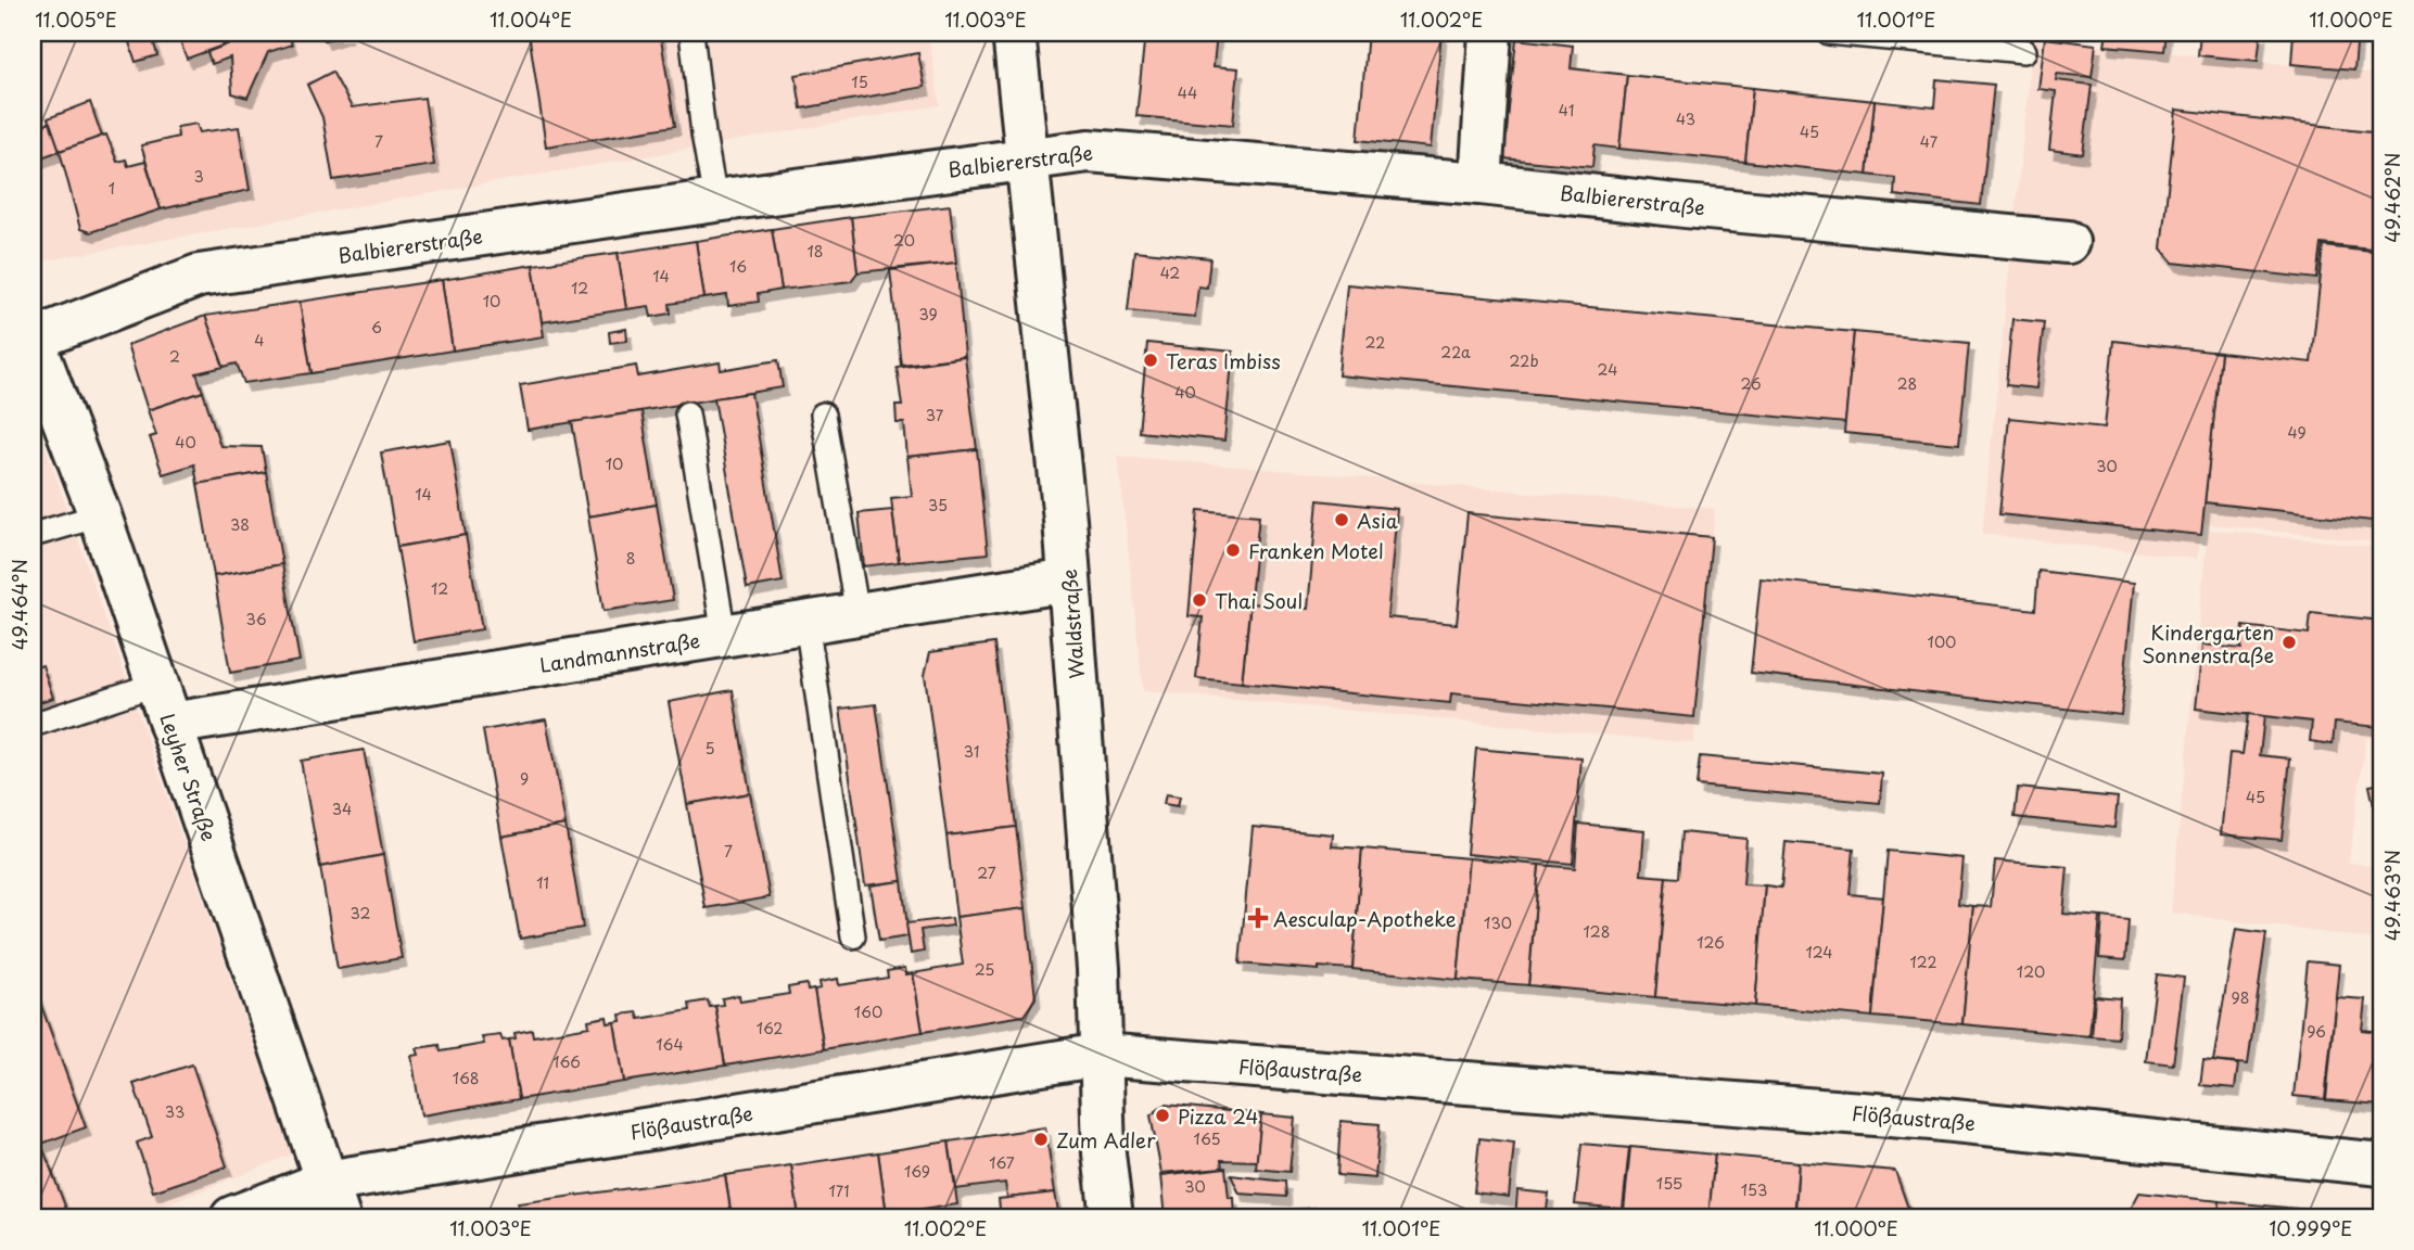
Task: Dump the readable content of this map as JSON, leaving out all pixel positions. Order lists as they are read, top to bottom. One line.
{"streets":{"street":["Balbiererstraße","Waldstraße","Landmannstraße","Leyher Straße","Flößaustraße"]},"crossings":[["Balbiererstraße","Waldstraße"],["Balbiererstraße","Leyher Straße"],["Waldstraße","Landmannstraße"],["Waldstraße","Flößaustraße"],["Landmannstraße","Leyher Straße"],["Leyher Straße","Flößaustraße"]],"places":{"other":["Teras Imbiss","Asia","Franken Motel","Thai Soul","Kindergarten Sonnenstraße","Pizza 24","Zum Adler"],"health":["Aesculap-Apotheke"]},"house_numbers":["15","44","41","43","45","7","47","3","1","20","18","16","42","14","12","10","39","6","4","22","22a","2","22b","24","26","28","40","37","49","40","10","30","14","35","38","8","12","36","100","5","31","9","45","34","7","27","11","32","130","128","126","124","122","25","120","98","160","162","96","164","166","168","33","165","167","169","155","30","153","171"],"coordinates":["11.005°E","11.004°E","11.003°E","11.002°E","11.001°E","11.000°E","49.462°N","49.464°N","49.463°N","10.999°E"]}
